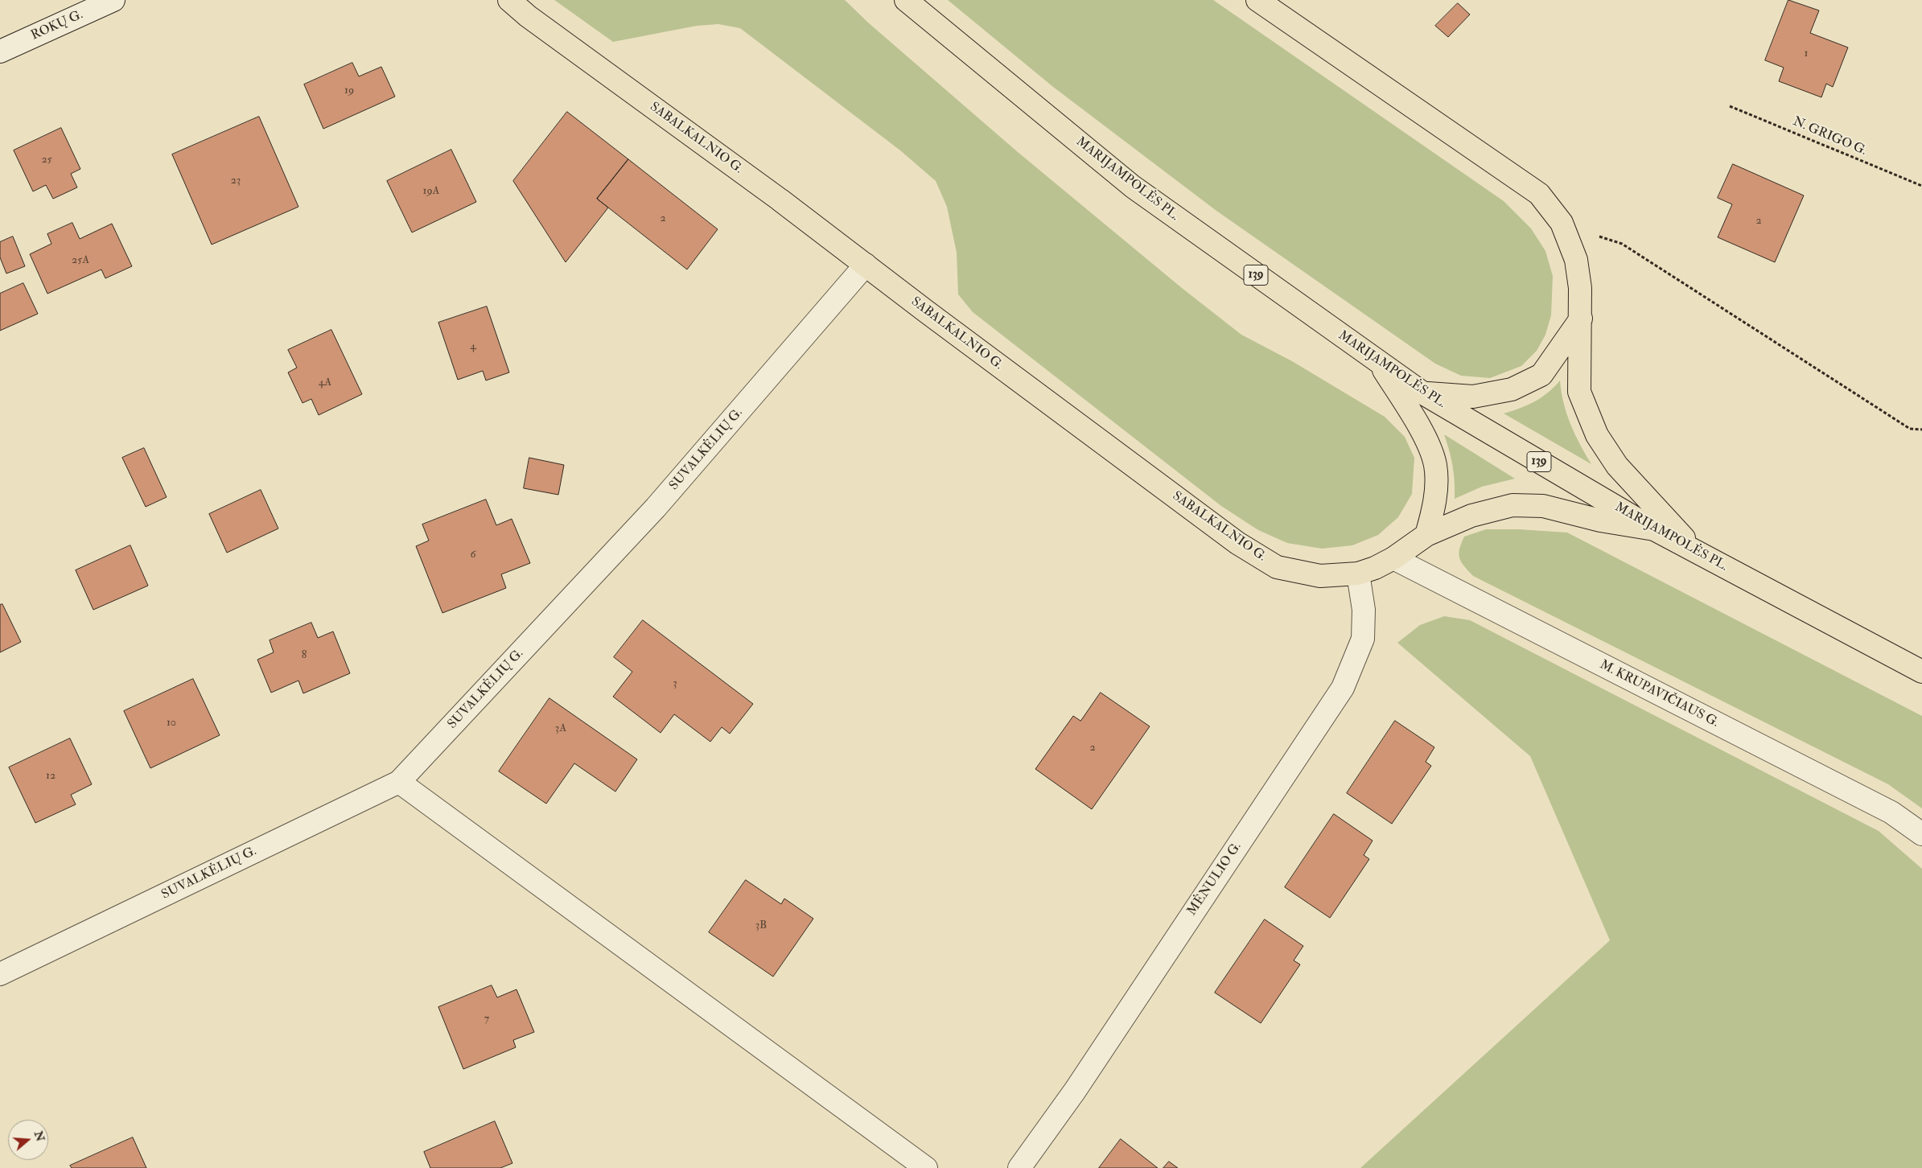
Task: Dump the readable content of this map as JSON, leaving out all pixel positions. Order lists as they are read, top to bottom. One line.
{"streets":{"main road":["SABALKALNIO G.","MARIJAMPOLĖS PL.","139"],"street":["ROKŲ G.","SUVALKĖLIŲ G.","M. KRUPAVIČIAUS G.","MĖNULIO G."],"path":["N. GRIGO G."]},"crossings":[["SABALKALNIO G.","MARIJAMPOLĖS PL."],["SABALKALNIO G.","SUVALKĖLIŲ G."],["SABALKALNIO G.","M. KRUPAVIČIAUS G."],["SABALKALNIO G.","MĖNULIO G."]],"house_numbers":["1","19","25","23","19A","2","2","25A","4","4A","6","8","3","10","3A","2","12","3B","7"],"north":"right"}
